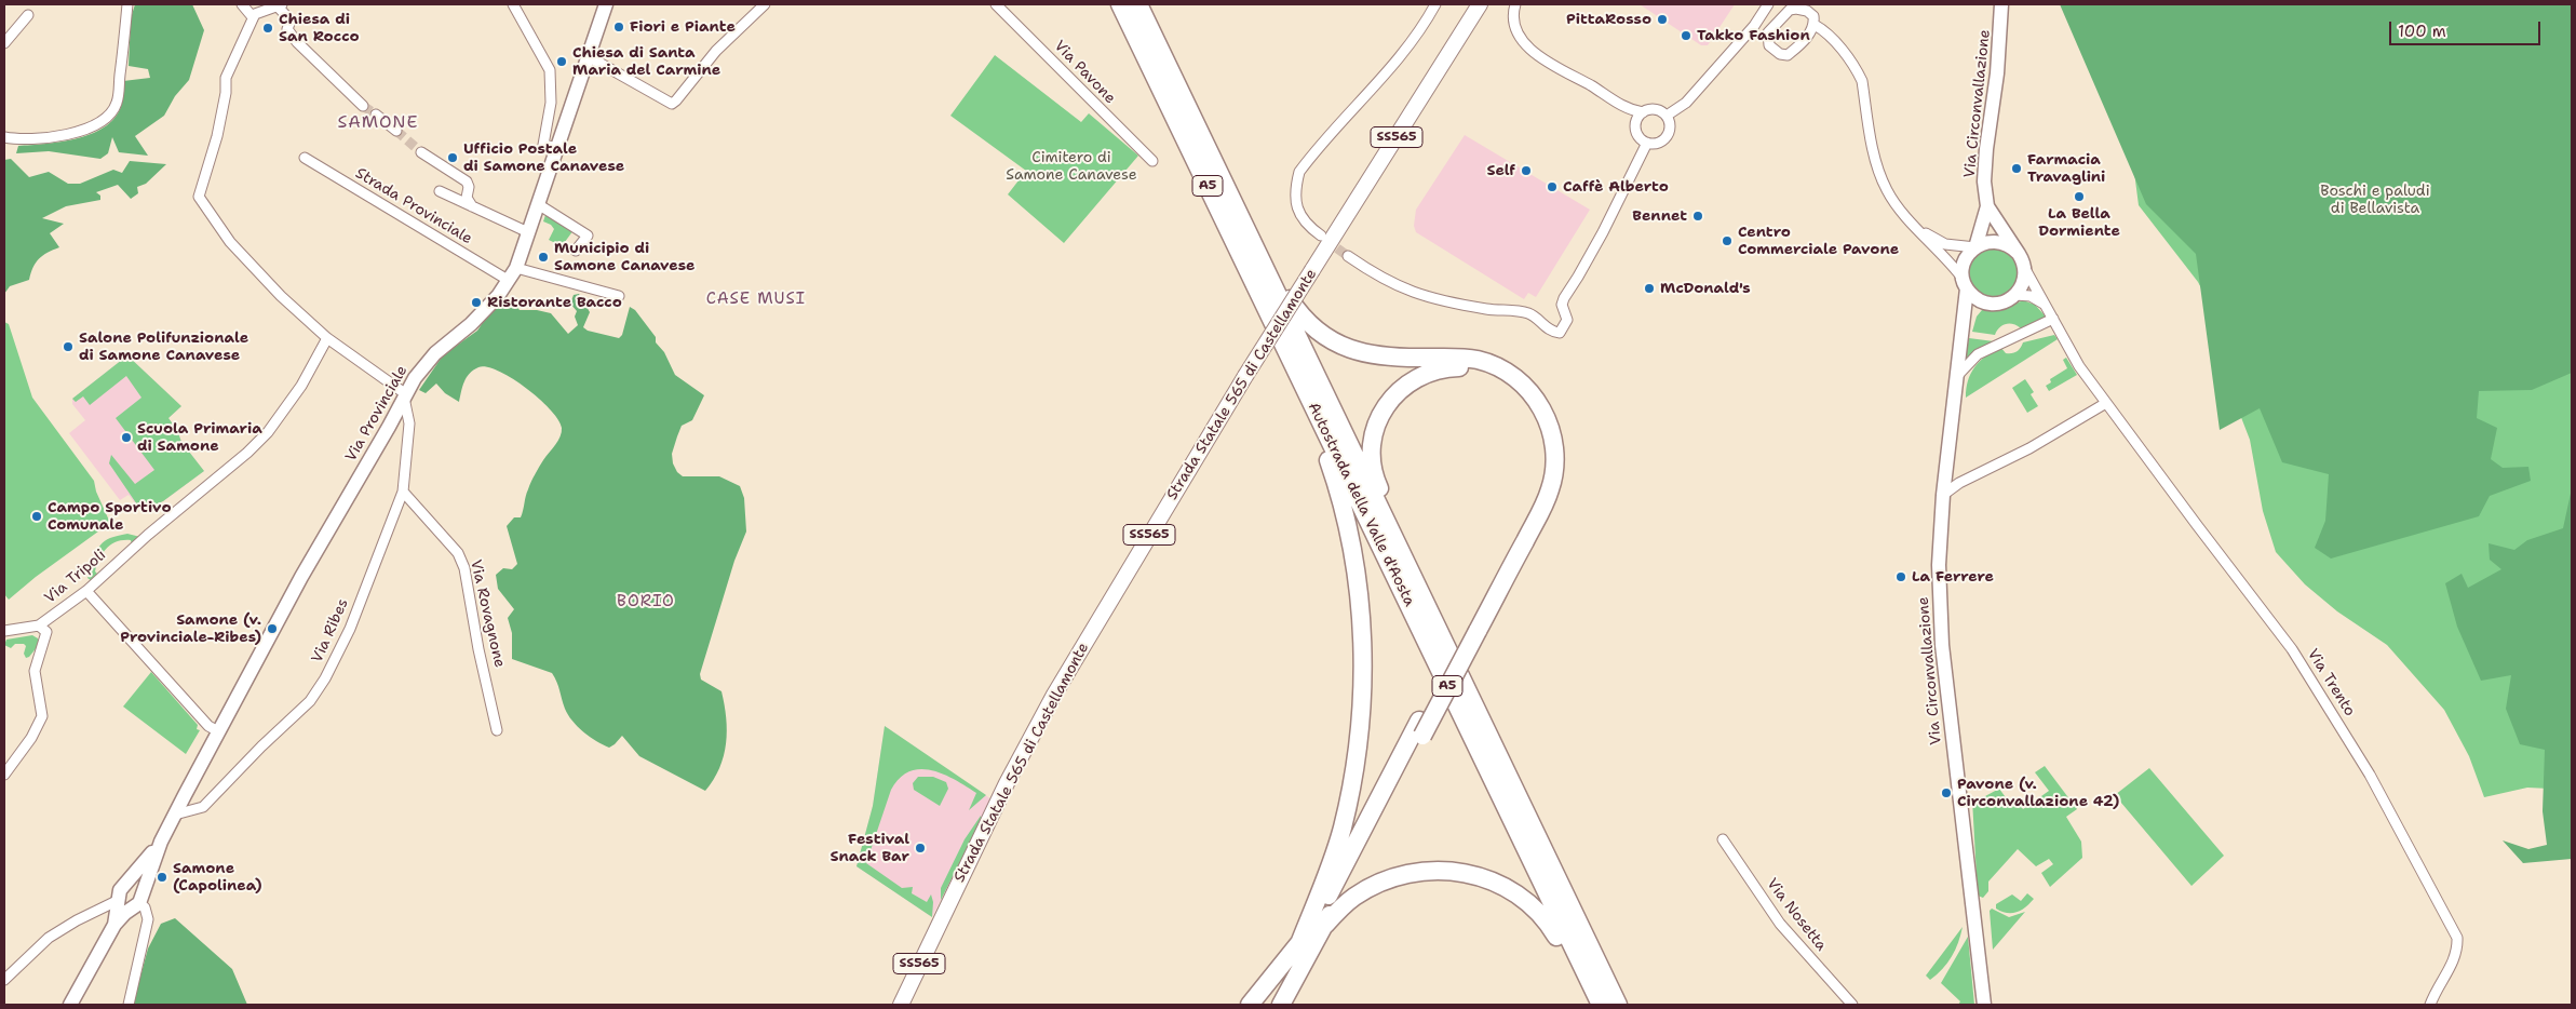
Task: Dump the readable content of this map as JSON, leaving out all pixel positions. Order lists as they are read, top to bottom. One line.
{"streets":{"highway":["A5","Autostrada della Valle d'Aosta"],"main road":["Via Circonvallazione","SS565","Strada Statale 565 di Castellamonte","Via Provinciale"],"street":["Via Pavone","Strada Provinciale","Via Tripoli","Via Rovagnone","Via Ribes","Via Trento","Via Nosetta"]},"crossings":[["Via Circonvallazione","Via Trento"],["Strada Provinciale","Via Provinciale"],["Via Provinciale","Via Ribes"],["Via Rovagnone","Via Ribes"]],"districts":["SAMONE","CASE MUSI","BORIO"],"parks":["Cimitero di Samone Canavese","Boschi e paludi di Bellavista"],"places":["PittaRosso","Fiori e Piante","Chiesa di San Rocco","Takko Fashion","Chiesa di Santa Maria del Carmine","Ufficio Postale di Samone Canavese","Farmacia Travaglini","Self","Caffè Alberto","La Bella Dormiente","Bennet","Centro Commerciale Pavone","Municipio di Samone Canavese","McDonald's","Ristorante Bacco","Salone Polifunzionale di Samone Canavese","Scuola Primaria di Samone","Campo Sportivo Comunale","La Ferrere","Samone (v. Provinciale-Ribes)","Pavone (v. Circonvallazione 42)","Festival Snack Bar","Samone (Capolinea)"],"scale_bar":"100 m"}
